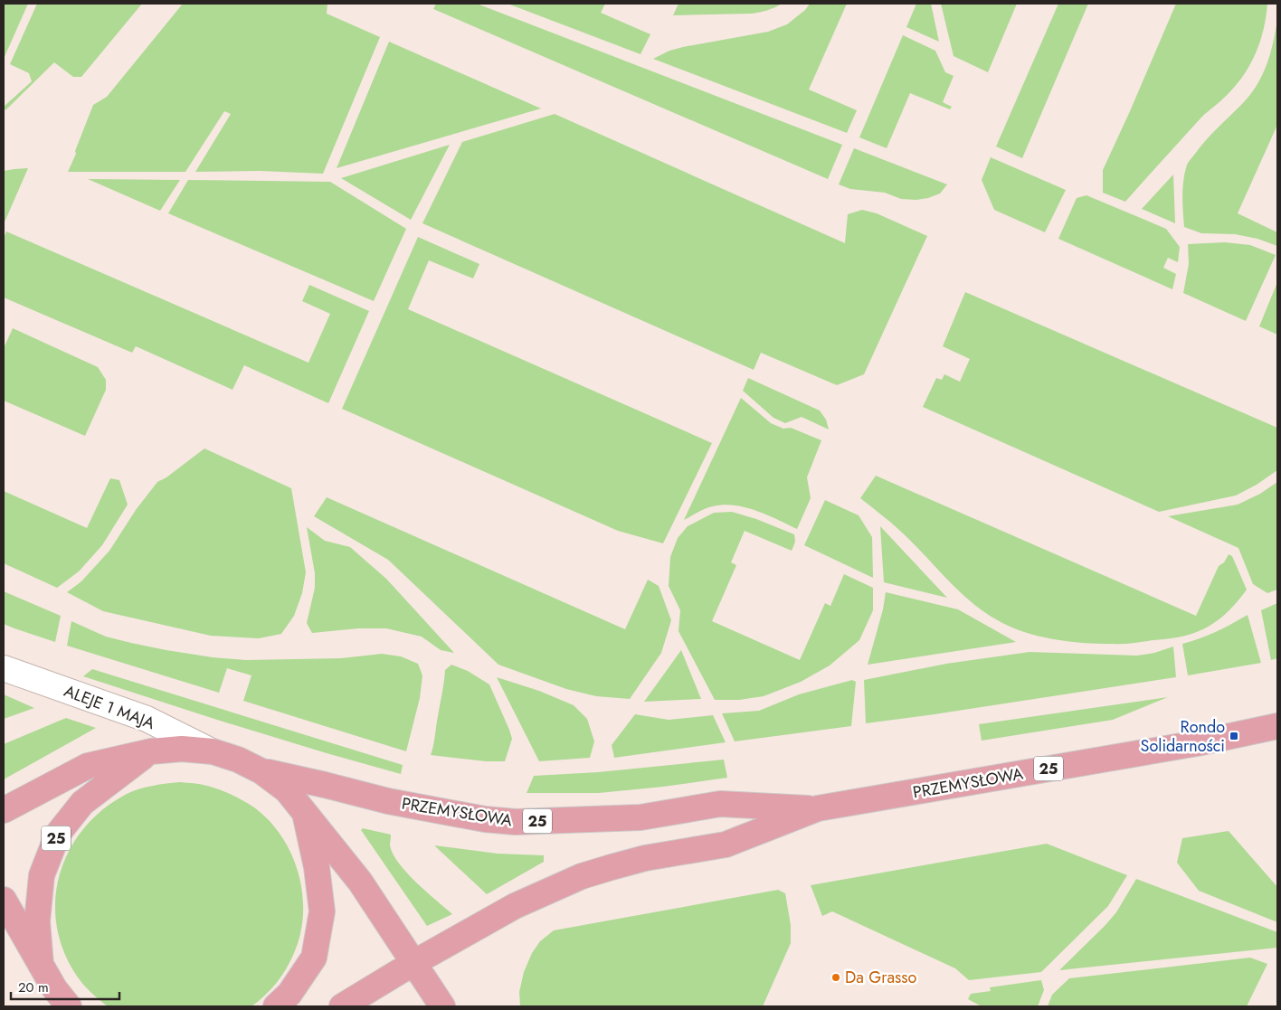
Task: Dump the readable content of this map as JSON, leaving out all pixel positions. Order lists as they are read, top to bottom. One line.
{"streets":{"main road":["25","PRZEMYSŁOWA"],"street":["ALEJE 1 MAJA"]},"crossings":[["ALEJE 1 MAJA","25"],["25","PRZEMYSŁOWA"]],"places":{"transit":["Rondo Solidarności"],"other":["Da Grasso"]},"scale_bar":"20 m"}
